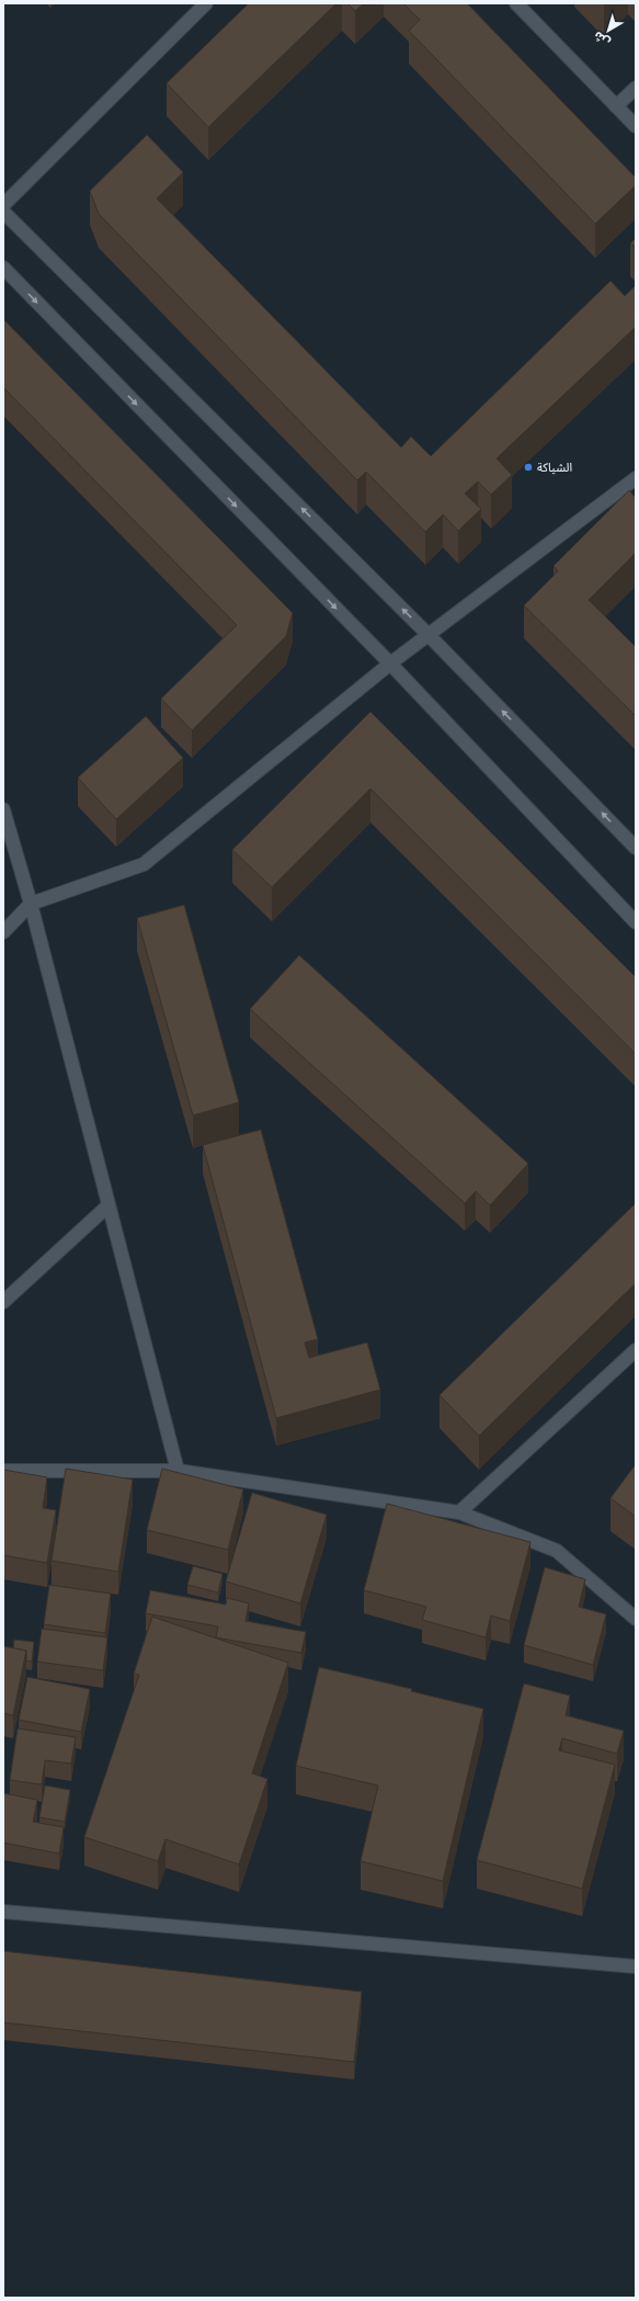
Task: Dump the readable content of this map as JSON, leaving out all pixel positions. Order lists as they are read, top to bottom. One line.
{"places":["الشياكة"],"north":"bottom left"}
